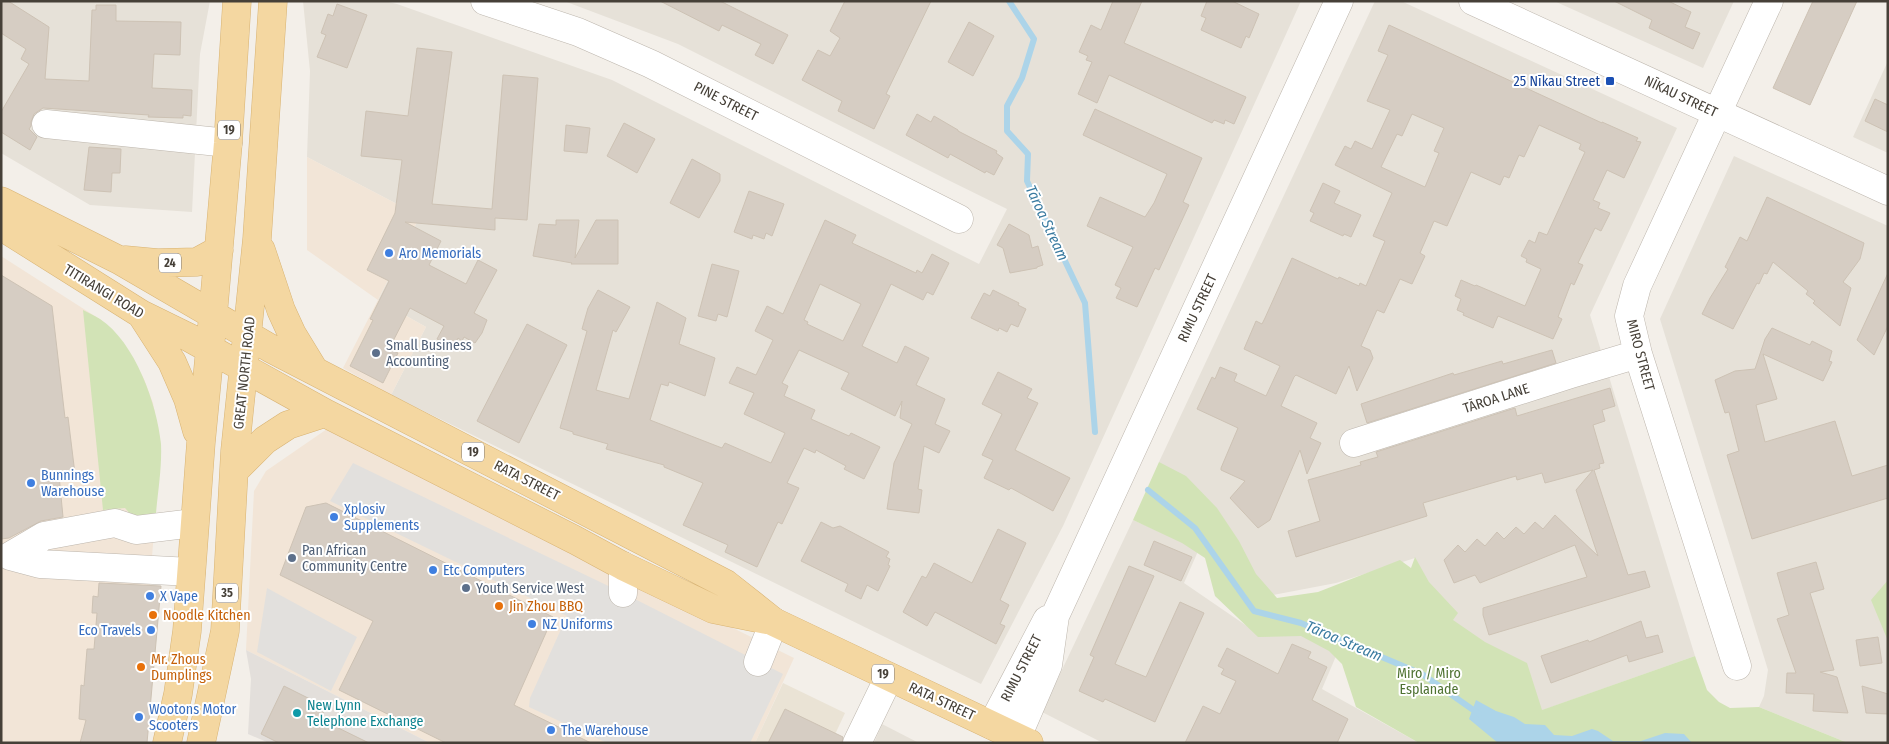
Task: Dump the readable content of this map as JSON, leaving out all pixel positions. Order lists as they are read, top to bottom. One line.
{"streets":{"main road":["19","24","TITIRANGI ROAD","GREAT NORTH ROAD","RATA STREET","35"],"street":["NĪKAU STREET","PINE STREET","RIMU STREET","MIRO STREET","TĀROA LANE"]},"crossings":[["NĪKAU STREET","MIRO STREET"],["19","24"],["19","TITIRANGI ROAD"],["19","GREAT NORTH ROAD"],["19","RATA STREET"],["RIMU STREET","RATA STREET"],["MIRO STREET","TĀROA LANE"],["GREAT NORTH ROAD","RATA STREET"]],"water":["Tāroa Stream"],"parks":["Miro / Miro Esplanade"],"places":{"transit":["25 Nīkau Street"],"other":["Aro Memorials","Small Business Accounting","Bunnings Warehouse","Xplosiv Supplements","Pan African Community Centre","Etc Computers","Youth Service West","X Vape","Jin Zhou BBQ","Noodle Kitchen","NZ Uniforms","Eco Travels","Mr. Zhous Dumplings","New Lynn Telephone Exchange","Wootons Motor Scooters","The Warehouse"]}}
